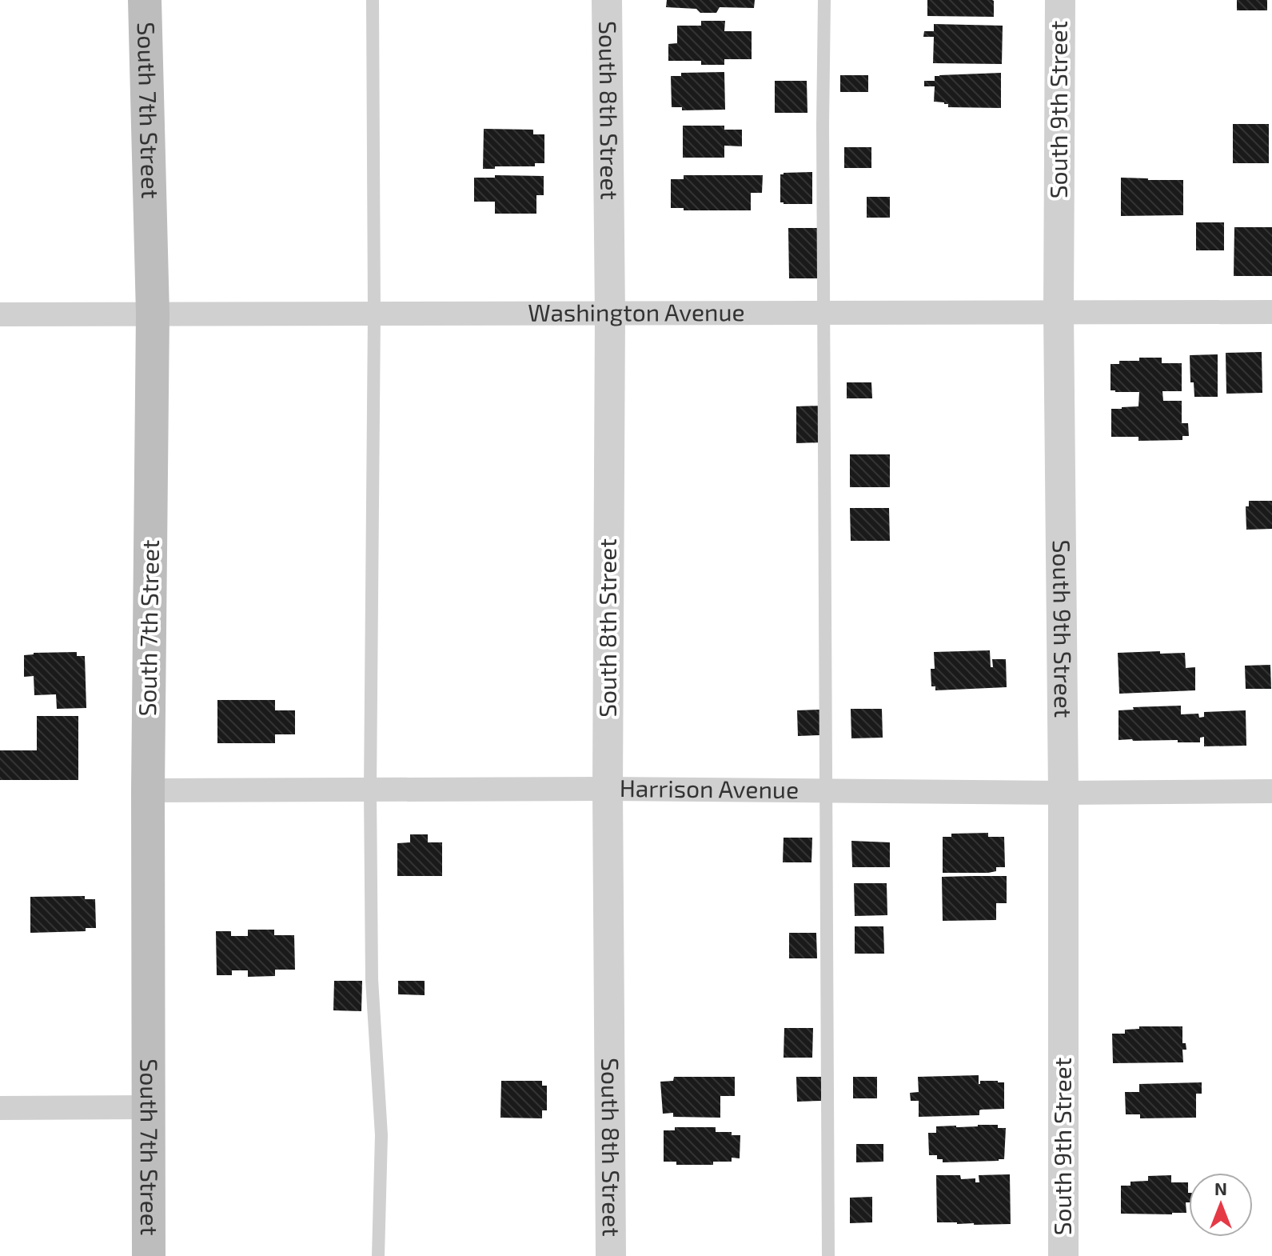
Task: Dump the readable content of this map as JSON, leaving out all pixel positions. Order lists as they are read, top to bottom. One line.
{"streets":{"main road":["South 7th Street"],"street":["South 8th Street","South 9th Street","Washington Avenue","Harrison Avenue"]},"crossings":[["South 7th Street","Washington Avenue"],["South 7th Street","Harrison Avenue"],["South 8th Street","Washington Avenue"],["South 8th Street","Harrison Avenue"],["South 9th Street","Washington Avenue"],["South 9th Street","Harrison Avenue"]],"north":"top"}
